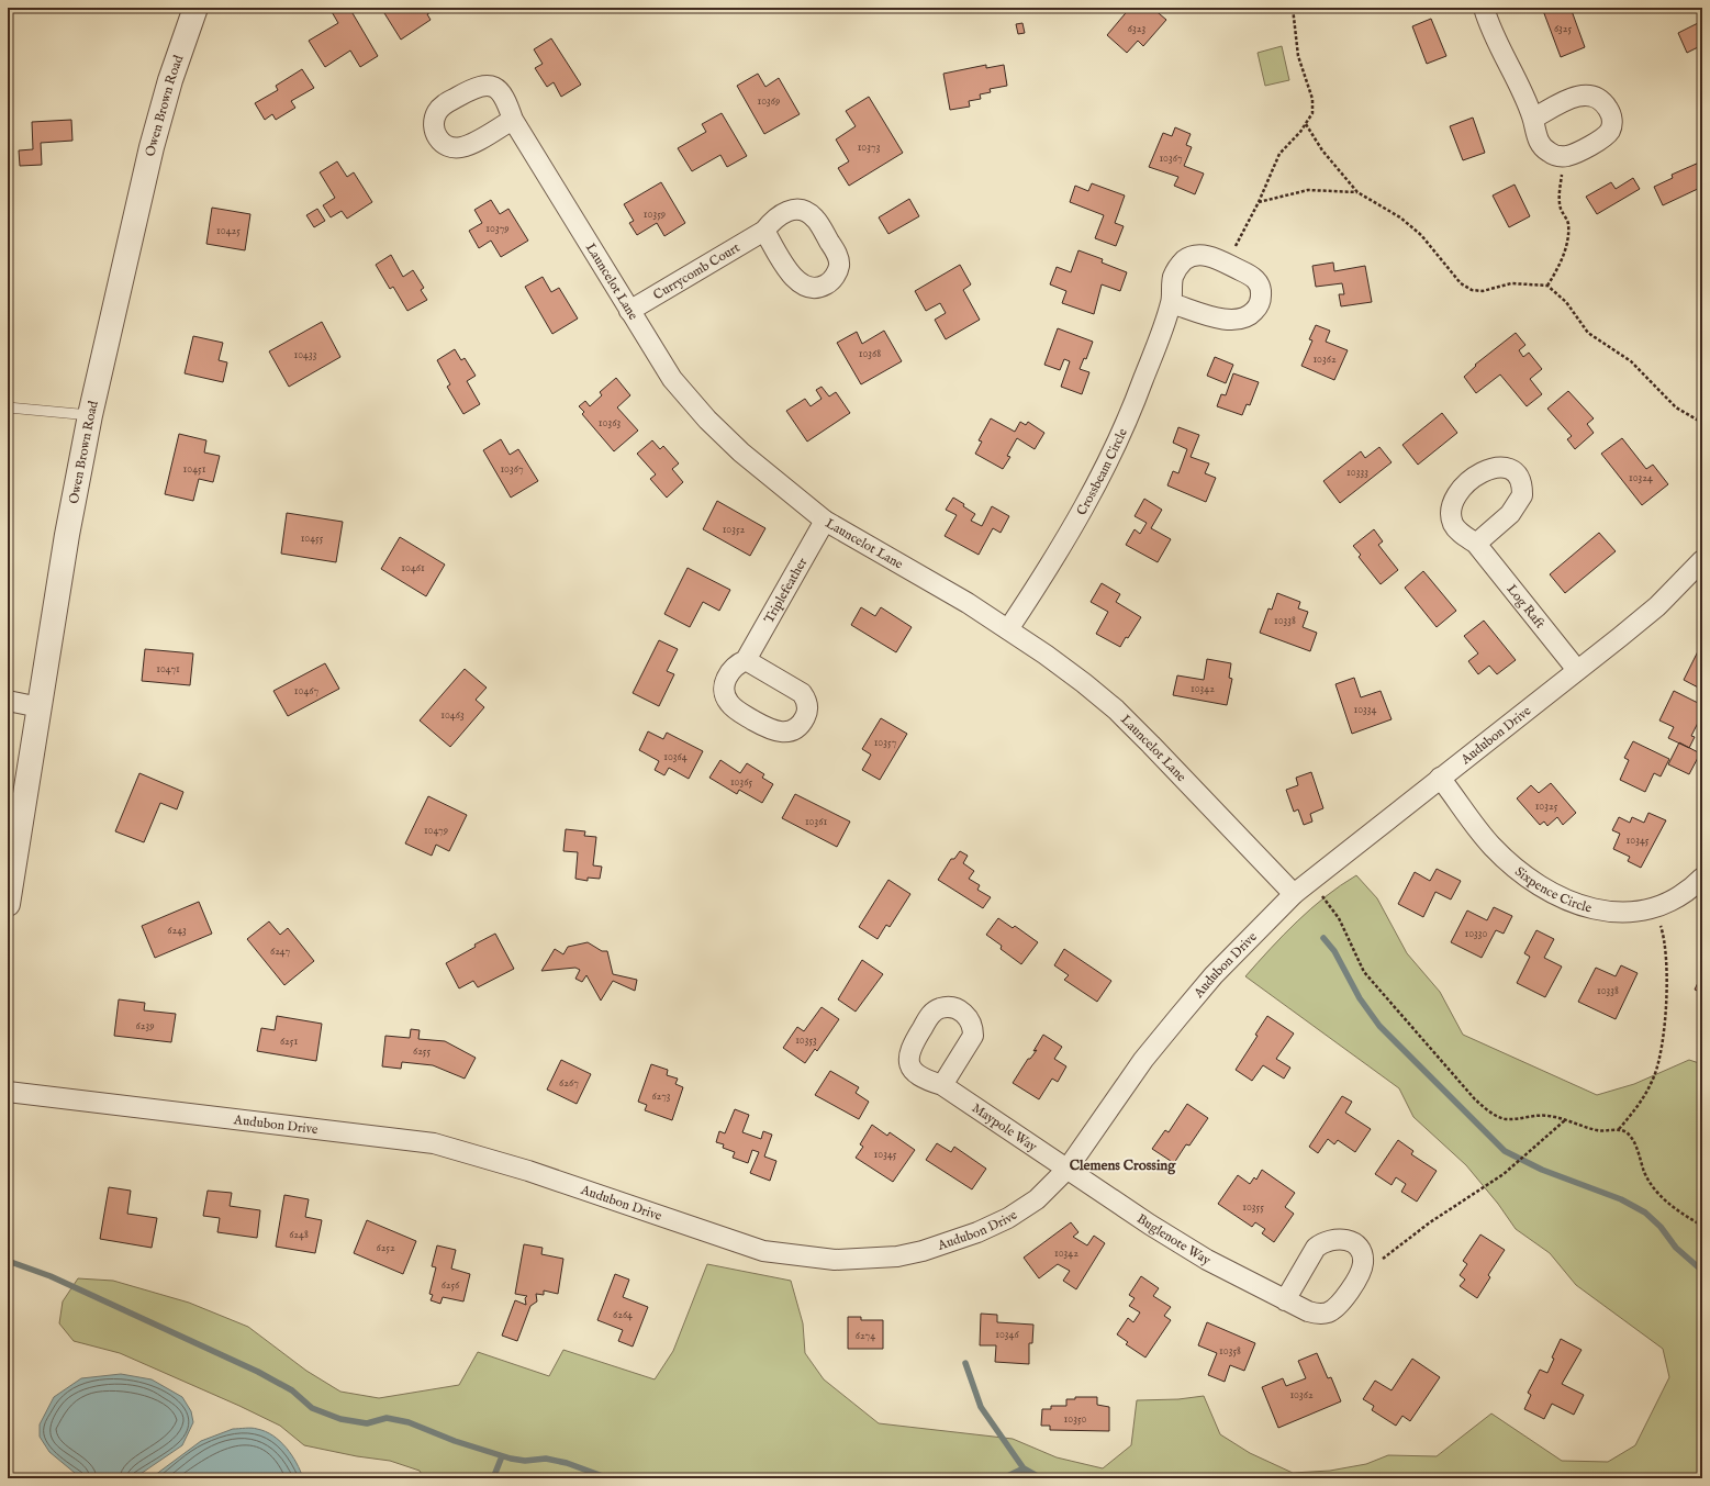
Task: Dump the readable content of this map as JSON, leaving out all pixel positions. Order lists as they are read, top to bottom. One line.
{"streets":{"street":["Owen Brown Road","Currycomb Court","Launcelot Lane","Crossbeam Circle","Triplefeather","Log Raft","Audubon Drive","Sixpence Circle","Maypole Way","Buglenote Way"]},"crossings":[["Currycomb Court","Launcelot Lane"],["Launcelot Lane","Crossbeam Circle"],["Launcelot Lane","Triplefeather"],["Launcelot Lane","Audubon Drive"],["Log Raft","Audubon Drive"],["Audubon Drive","Sixpence Circle"],["Audubon Drive","Maypole Way"],["Audubon Drive","Buglenote Way"],["Maypole Way","Buglenote Way"]],"districts":["Clemens Crossing"],"house_numbers":["6323","6325","10369","10373","10367","10359","10379","10425","10368","10433","10362","10363","10451","10367","10333","10324","10352","10455","10461","10338","10471","10342","10467","10334","10463","10357","10364","10365","10325","10361","10479","10345","6243","10330","6247","10338","6239","10353","6251","6255","6267","6273","10345","10355","6248","6252","10342","6256","6264","10346","6274","10358","10362","10350"]}
